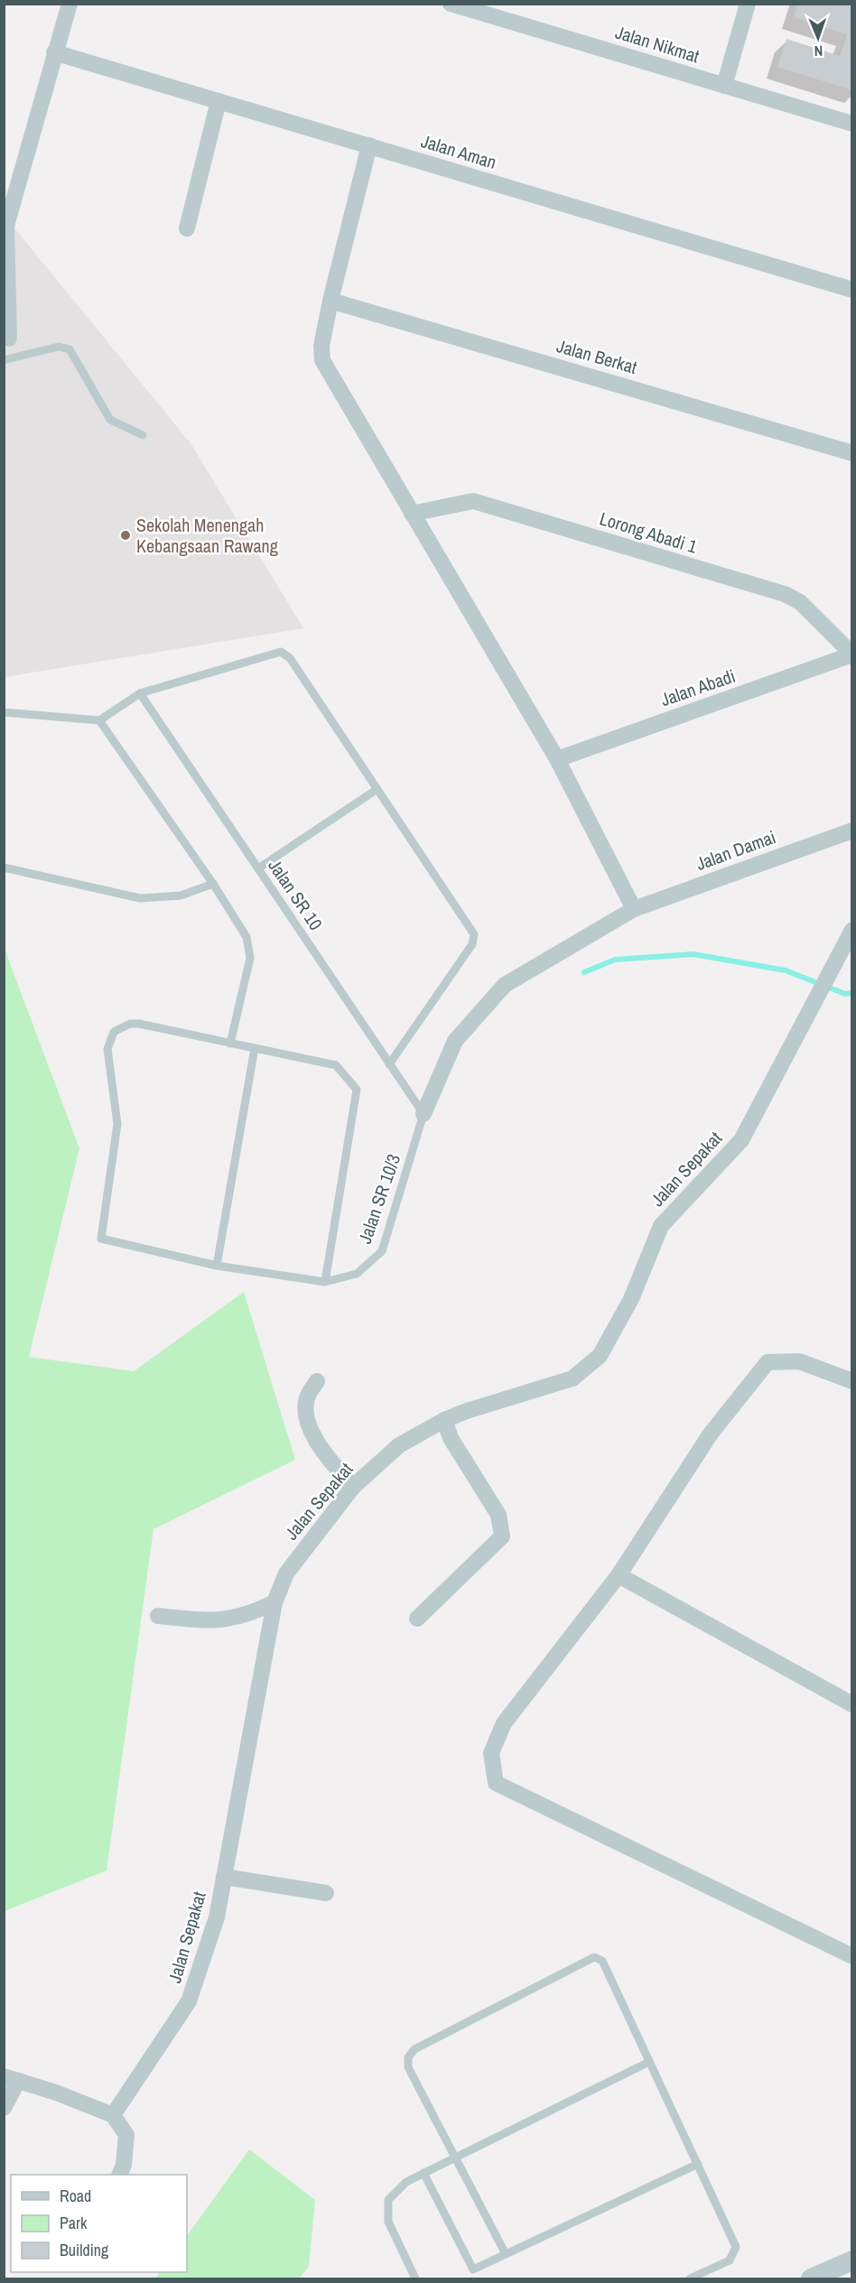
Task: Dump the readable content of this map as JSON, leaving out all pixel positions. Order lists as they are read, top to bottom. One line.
{"streets":{"street":["Jalan Nikmat","Jalan Aman","Jalan Berkat","Lorong Abadi 1","Jalan Abadi","Jalan Damai","Jalan Sepakat"],"lane":["Jalan SR 10","Jalan SR 10/3"]},"crossings":[["Lorong Abadi 1","Jalan Abadi"],["Jalan Damai","Jalan SR 10"],["Jalan Damai","Jalan SR 10/3"],["Jalan SR 10","Jalan SR 10/3"]],"places":["Sekolah Menengah Kebangsaan Rawang"],"legend":["Road","Park","Building"],"north":"bottom"}
